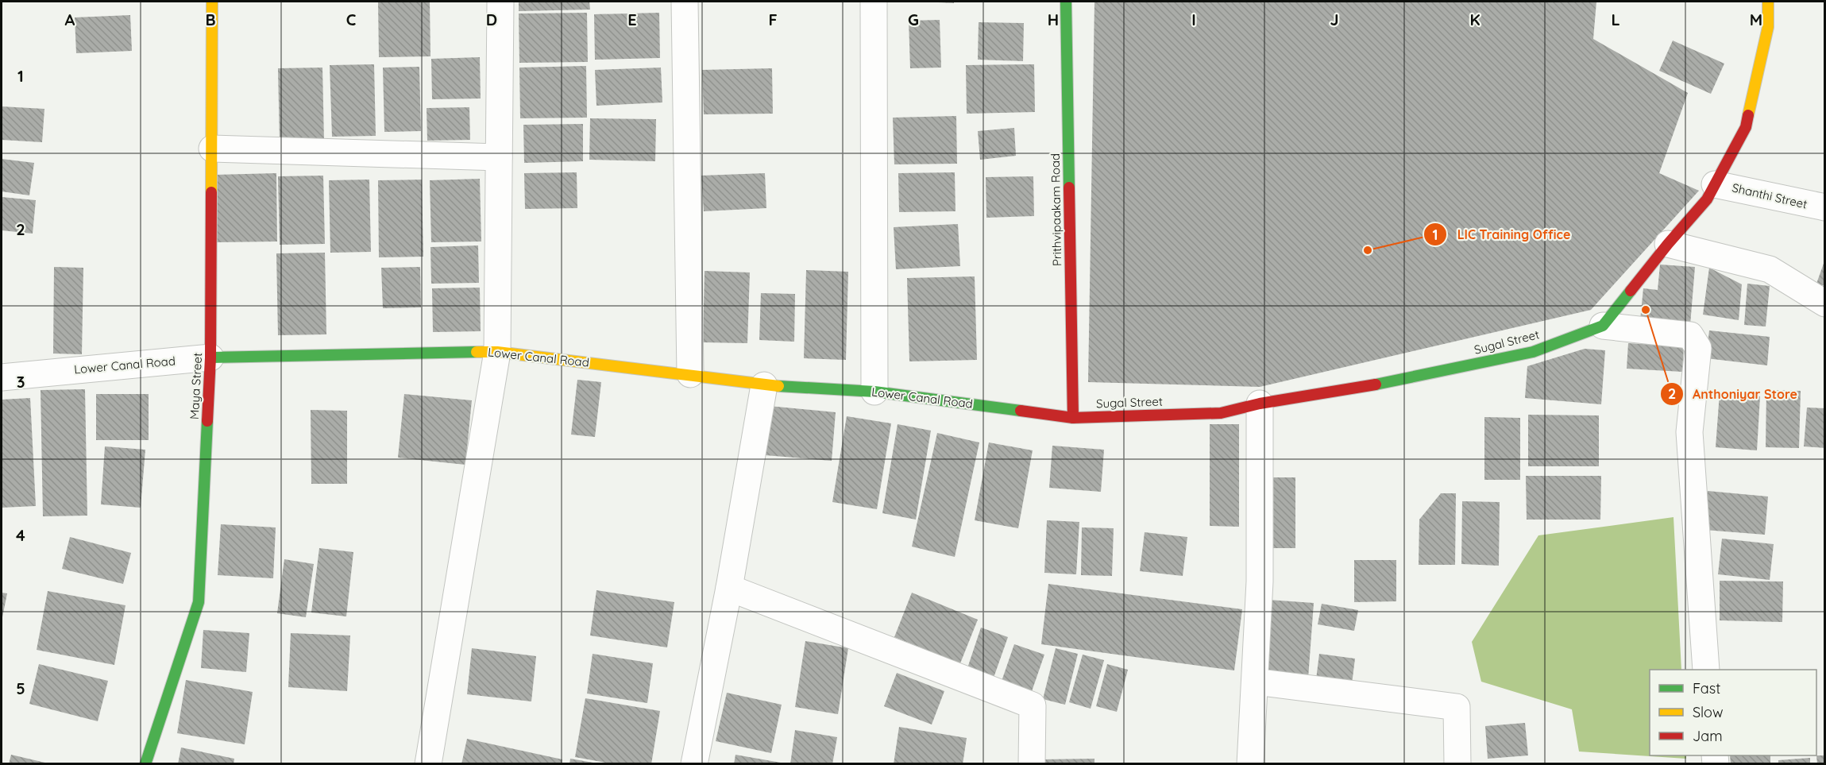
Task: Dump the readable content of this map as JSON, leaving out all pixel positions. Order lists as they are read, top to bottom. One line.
{"streets":{"street":["Shanthi Street","Prithvipaakam Road","Sugal Street","Lower Canal Road","Maya Street"]},"crossings":[["Prithvipaakam Road","Sugal Street"],["Prithvipaakam Road","Lower Canal Road"],["Sugal Street","Lower Canal Road"],["Lower Canal Road","Maya Street"]],"places":["LIC Training Office","Anthoniyar Store"],"legend":["Fast","Slow","Jam"],"grid":{"columns":["A","B","C","D","E","F","G","H","I","J","K","L","M"],"rows":["1","2","3","4","5"]}}
